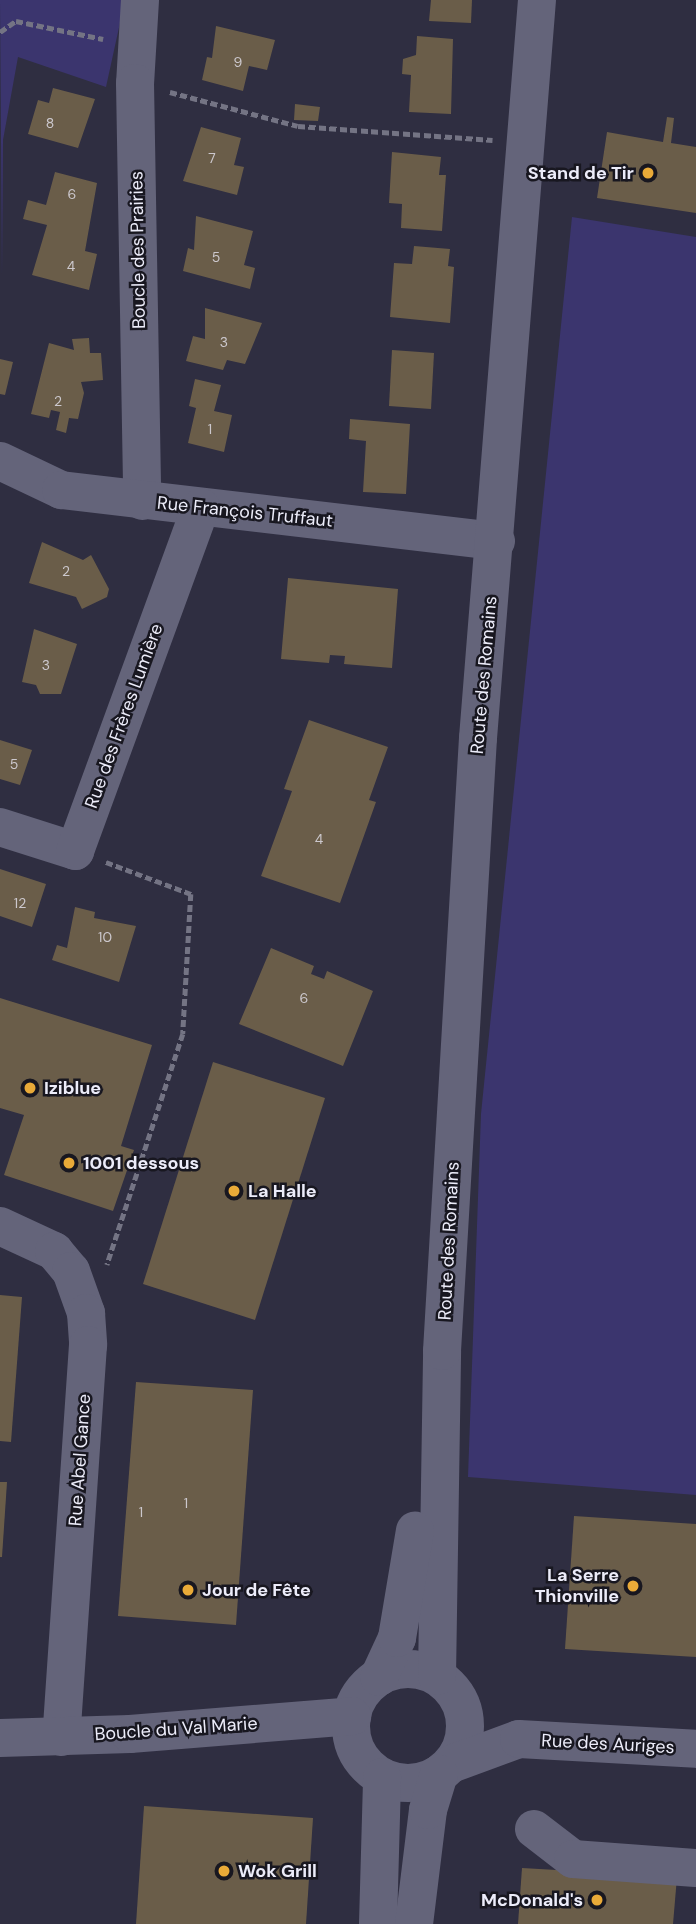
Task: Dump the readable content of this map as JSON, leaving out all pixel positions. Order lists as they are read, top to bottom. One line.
{"streets":{"street":["Boucle des Prairies","Rue François Truffaut","Route des Romains","Rue des Frères Lumière","Rue Abel Gance","Boucle du Val Marie","Rue des Auriges"]},"crossings":[["Boucle des Prairies","Rue François Truffaut"],["Rue François Truffaut","Route des Romains"],["Rue François Truffaut","Rue des Frères Lumière"],["Route des Romains","Boucle du Val Marie"],["Route des Romains","Rue des Auriges"],["Rue Abel Gance","Boucle du Val Marie"],["Boucle du Val Marie","Rue des Auriges"]],"places":["Stand de Tir","Iziblue","1001 dessous","La Halle","La Serre Thionville","Jour de Fête","Wok Grill","McDonald's"],"house_numbers":["9","8","7","6","5","4","3","2","1","2","3","5","4","12","10","6","1","1"]}
